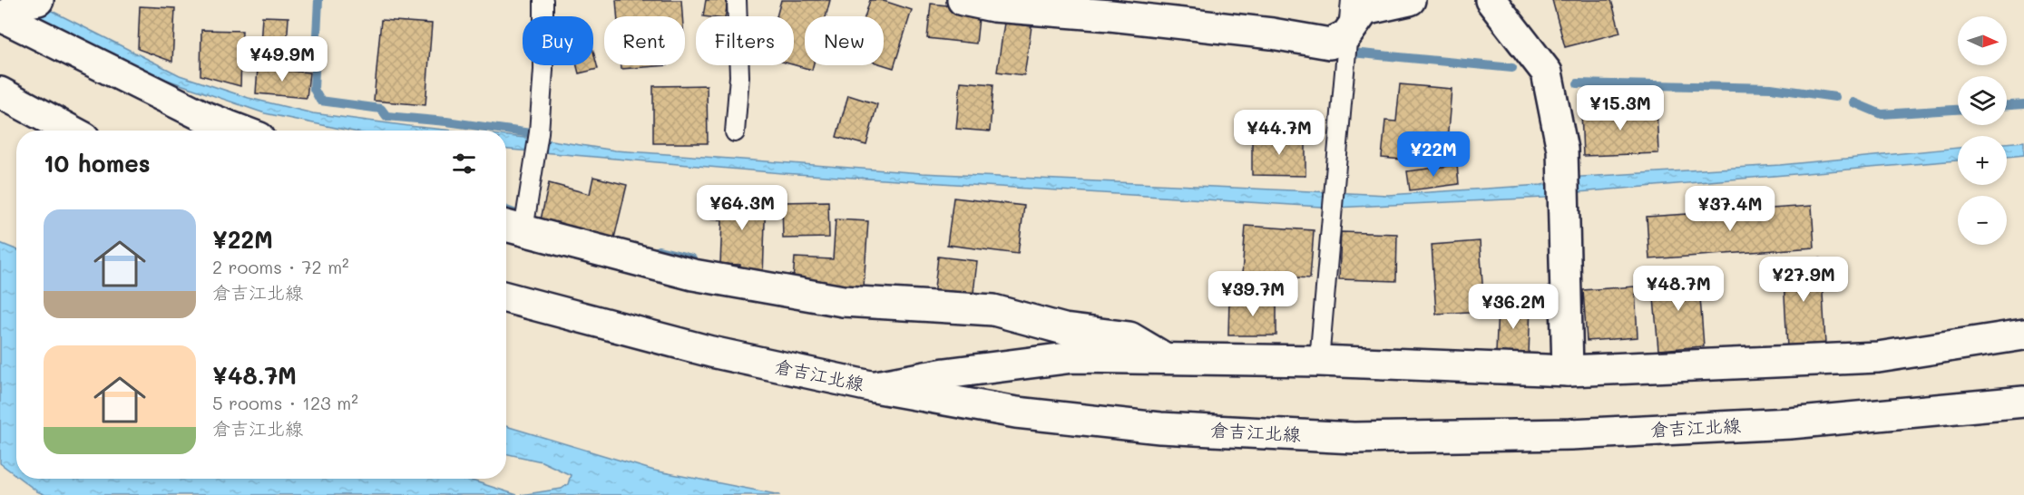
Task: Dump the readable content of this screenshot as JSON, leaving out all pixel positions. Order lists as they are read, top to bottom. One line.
{"streets":{"street":["倉吉江北線"]},"north":"right","page":{"map_buttons":["+","−"],"chip":["Buy","Rent","Filters","New"],"price":["¥49.9M","¥15.3M","¥44.7M","¥22M","¥64.3M","¥37.4M","¥27.9M","¥48.7M","¥39.7M","¥36.2M"],"heading":"10 homes","list":[{"name":"¥22M","note":"2 rooms · 72 m² · 倉吉江北線"},{"name":"¥48.7M","note":"5 rooms · 123 m² · 倉吉江北線"}]}}
